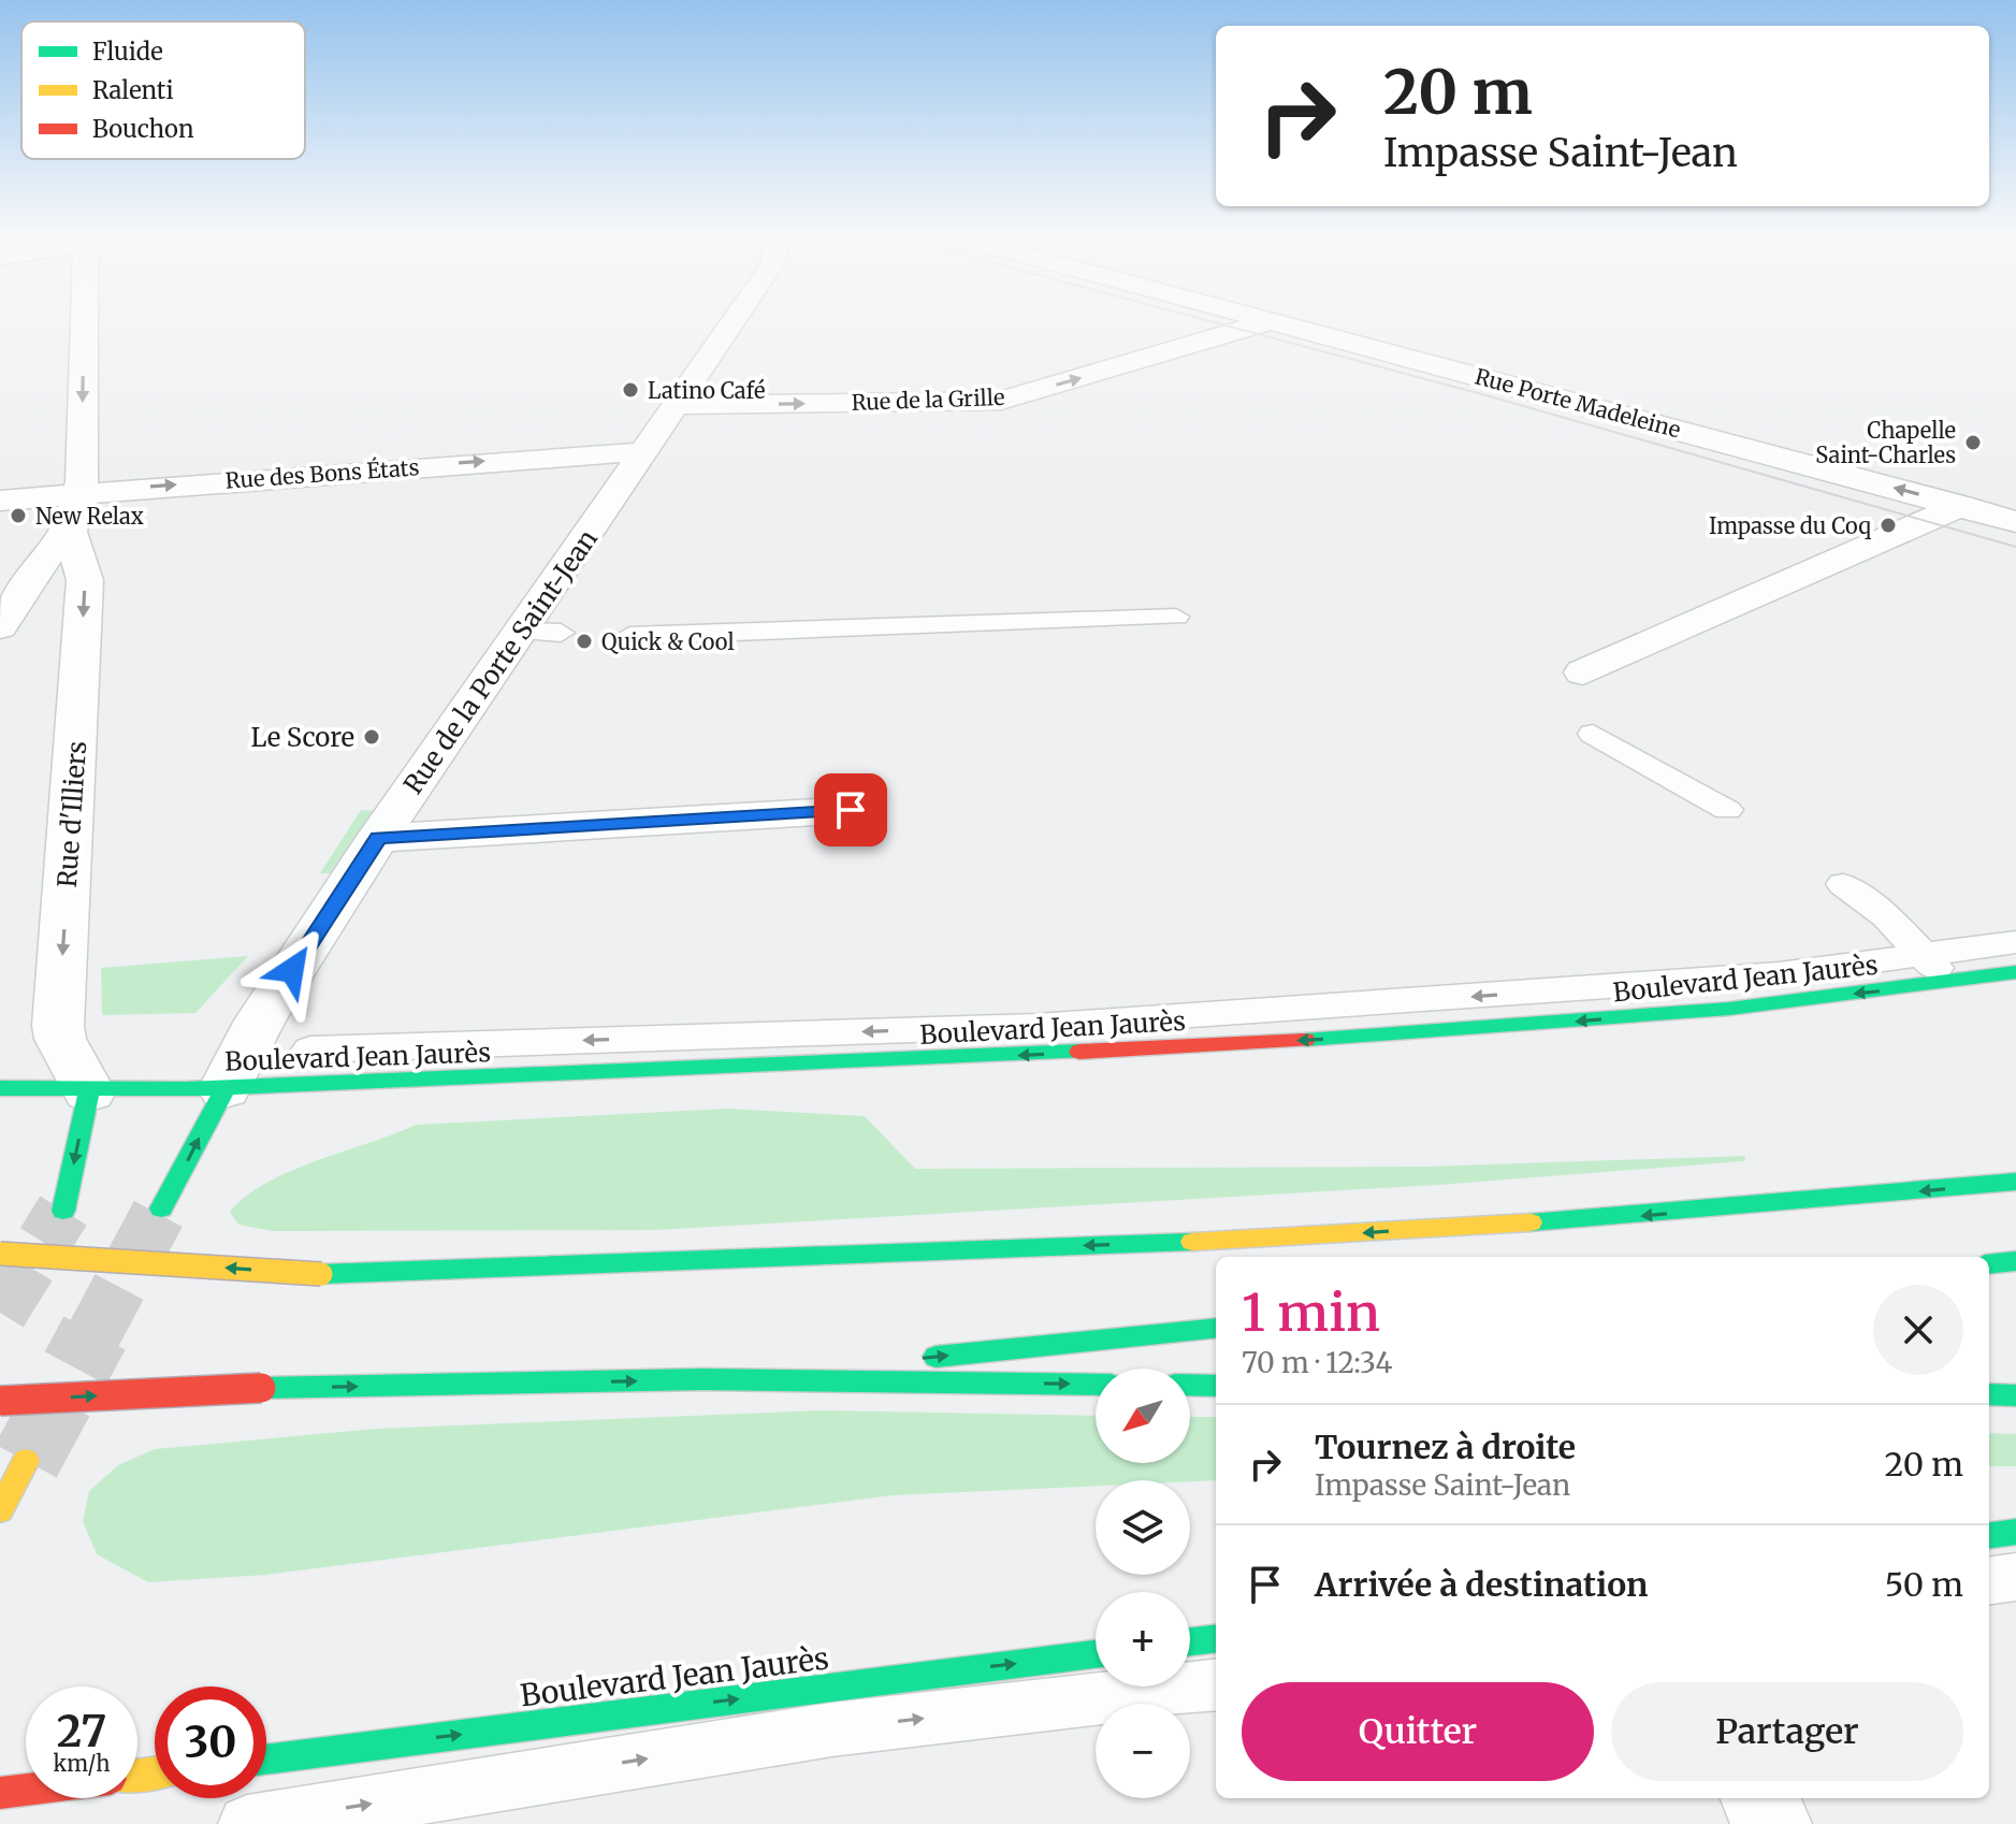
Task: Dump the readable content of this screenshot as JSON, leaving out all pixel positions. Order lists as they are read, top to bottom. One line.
{"streets":{"main road":["Boulevard Jean Jaurès"],"street":["Rue de la Grille","Rue Porte Madeleine","Rue des Bons États","Rue de la Porte Saint-Jean","Rue d'Illiers"]},"crossings":[["Rue de la Grille","Rue Porte Madeleine"],["Rue de la Grille","Rue de la Porte Saint-Jean"],["Rue des Bons États","Rue de la Porte Saint-Jean"],["Rue des Bons États","Rue d'Illiers"],["Rue de la Porte Saint-Jean","Boulevard Jean Jaurès"],["Rue d'Illiers","Boulevard Jean Jaurès"]],"one_way":["Rue de la Grille","Rue Porte Madeleine","Rue d'Illiers"],"places":["Latino Café","Chapelle Saint-Charles","New Relax","Impasse du Coq","Quick & Cool","Le Score"],"legend":["Fluide","Ralenti","Bouchon"],"north":"bottom left","page":{"turn":["20 m","Impasse Saint-Jean"],"heading":["1 min","70 m · 12:34"],"map_buttons":["+","−"],"list":[{"name":"Tournez à droite","note":"Impasse Saint-Jean","value":"20 m"},{"name":"Arrivée à destination","value":"50 m"}],"buttons":["Quitter","Partager"],"speed":"27 km/h","limit":"30"}}
